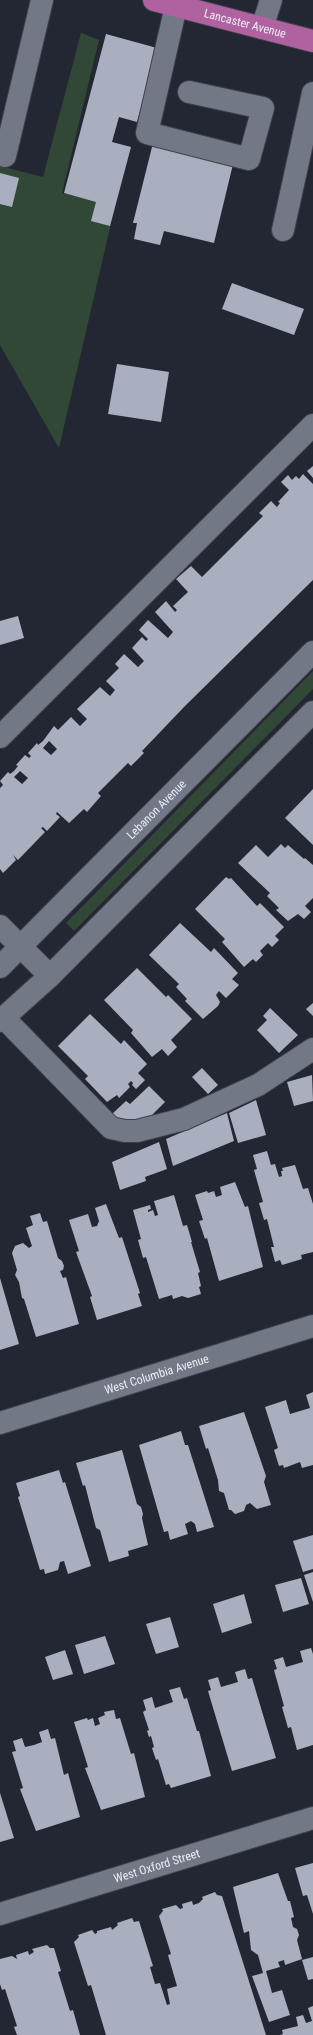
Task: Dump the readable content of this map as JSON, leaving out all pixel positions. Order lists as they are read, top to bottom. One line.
{"streets":{"highway":["Lancaster Avenue"],"street":["Lebanon Avenue","West Columbia Avenue","West Oxford Street"]}}
